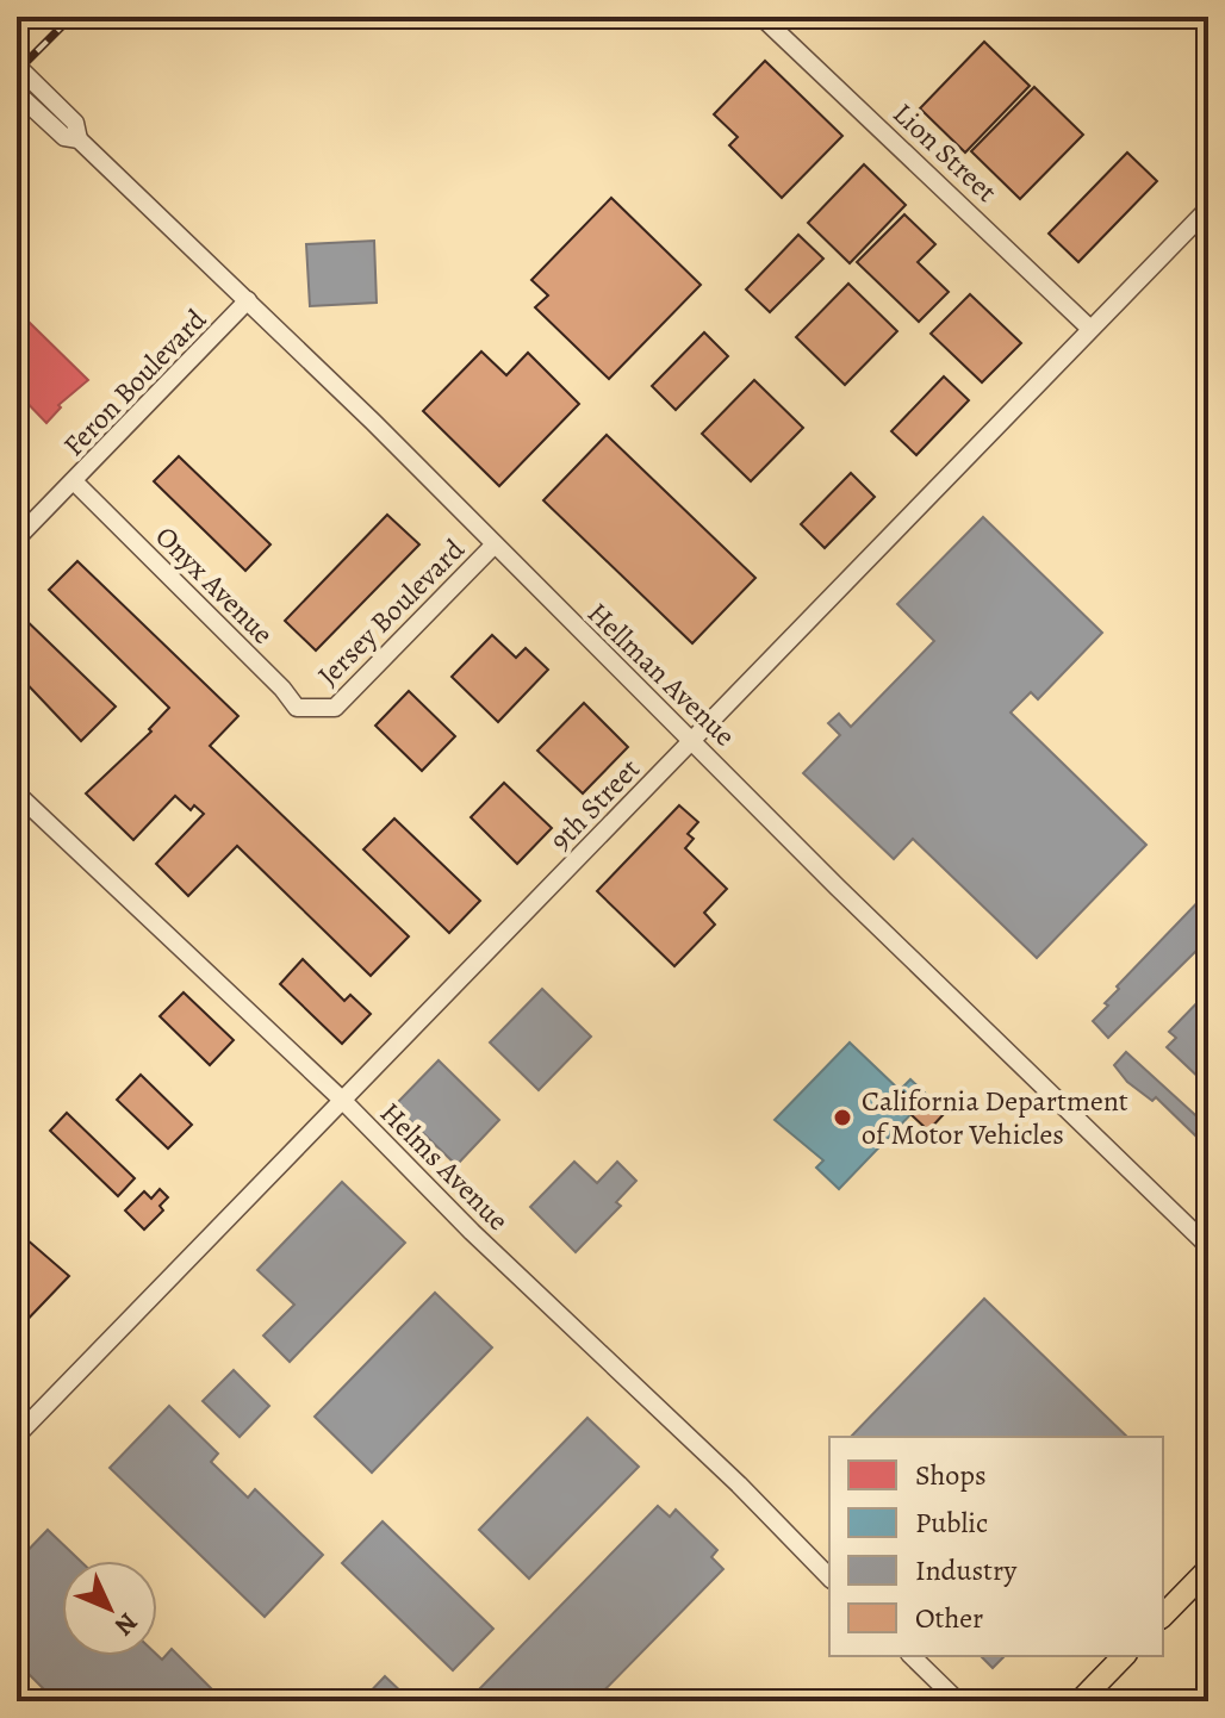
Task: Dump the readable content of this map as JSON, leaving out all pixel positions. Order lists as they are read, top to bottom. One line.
{"streets":{"street":["Lion Street","Feron Boulevard","Onyx Avenue","Jersey Boulevard","Hellman Avenue","9th Street","Helms Avenue"]},"crossings":[["Lion Street","9th Street"],["Feron Boulevard","Onyx Avenue"],["Feron Boulevard","Hellman Avenue"],["Onyx Avenue","Jersey Boulevard"],["Jersey Boulevard","Hellman Avenue"],["Hellman Avenue","9th Street"],["9th Street","Helms Avenue"]],"places":["California Department of Motor Vehicles"],"legend":["Shops","Public","Industry","Other"],"north":"bottom right"}
